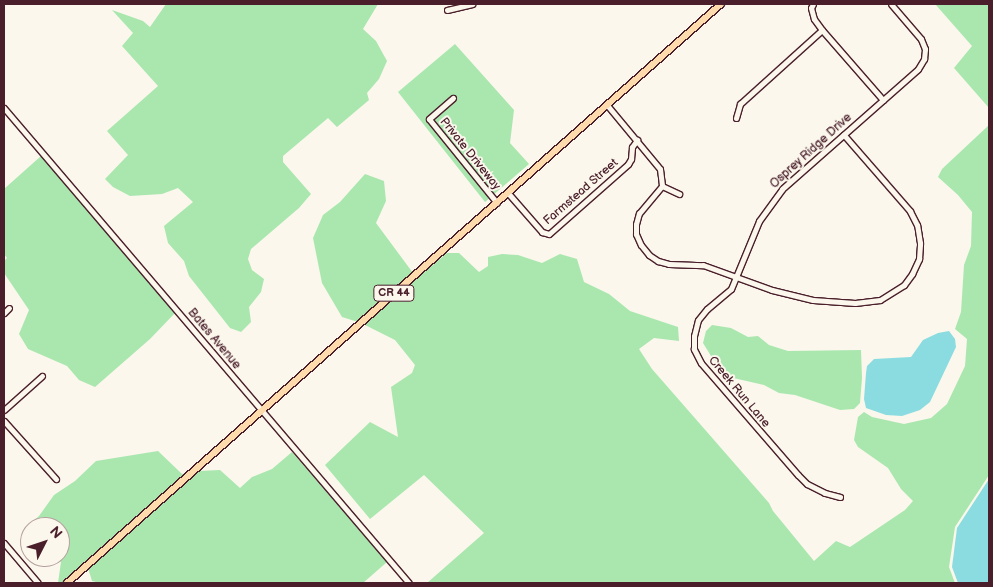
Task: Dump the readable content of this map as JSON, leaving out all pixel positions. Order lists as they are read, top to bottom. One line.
{"streets":{"main road":["CR 44"],"street":["Osprey Ridge Drive","Private Driveway","Farmstead Street","Bates Avenue","Creek Run Lane"]},"crossings":[["Osprey Ridge Drive","Creek Run Lane"],["Private Driveway","CR 44"],["Farmstead Street","CR 44"],["CR 44","Bates Avenue"]],"north":"top right"}
